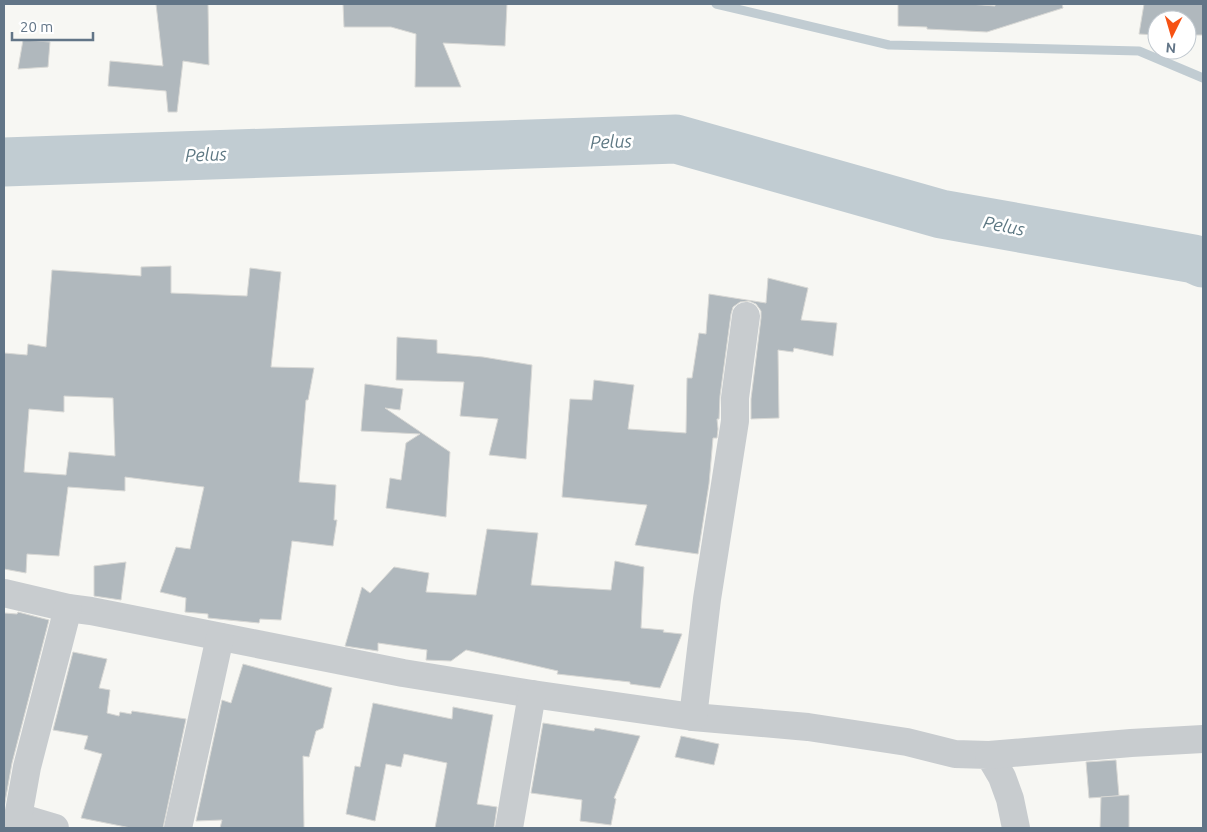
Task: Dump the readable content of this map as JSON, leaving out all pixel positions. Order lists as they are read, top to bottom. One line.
{"water":["Pelus"],"scale_bar":"20 m","north":"bottom"}
